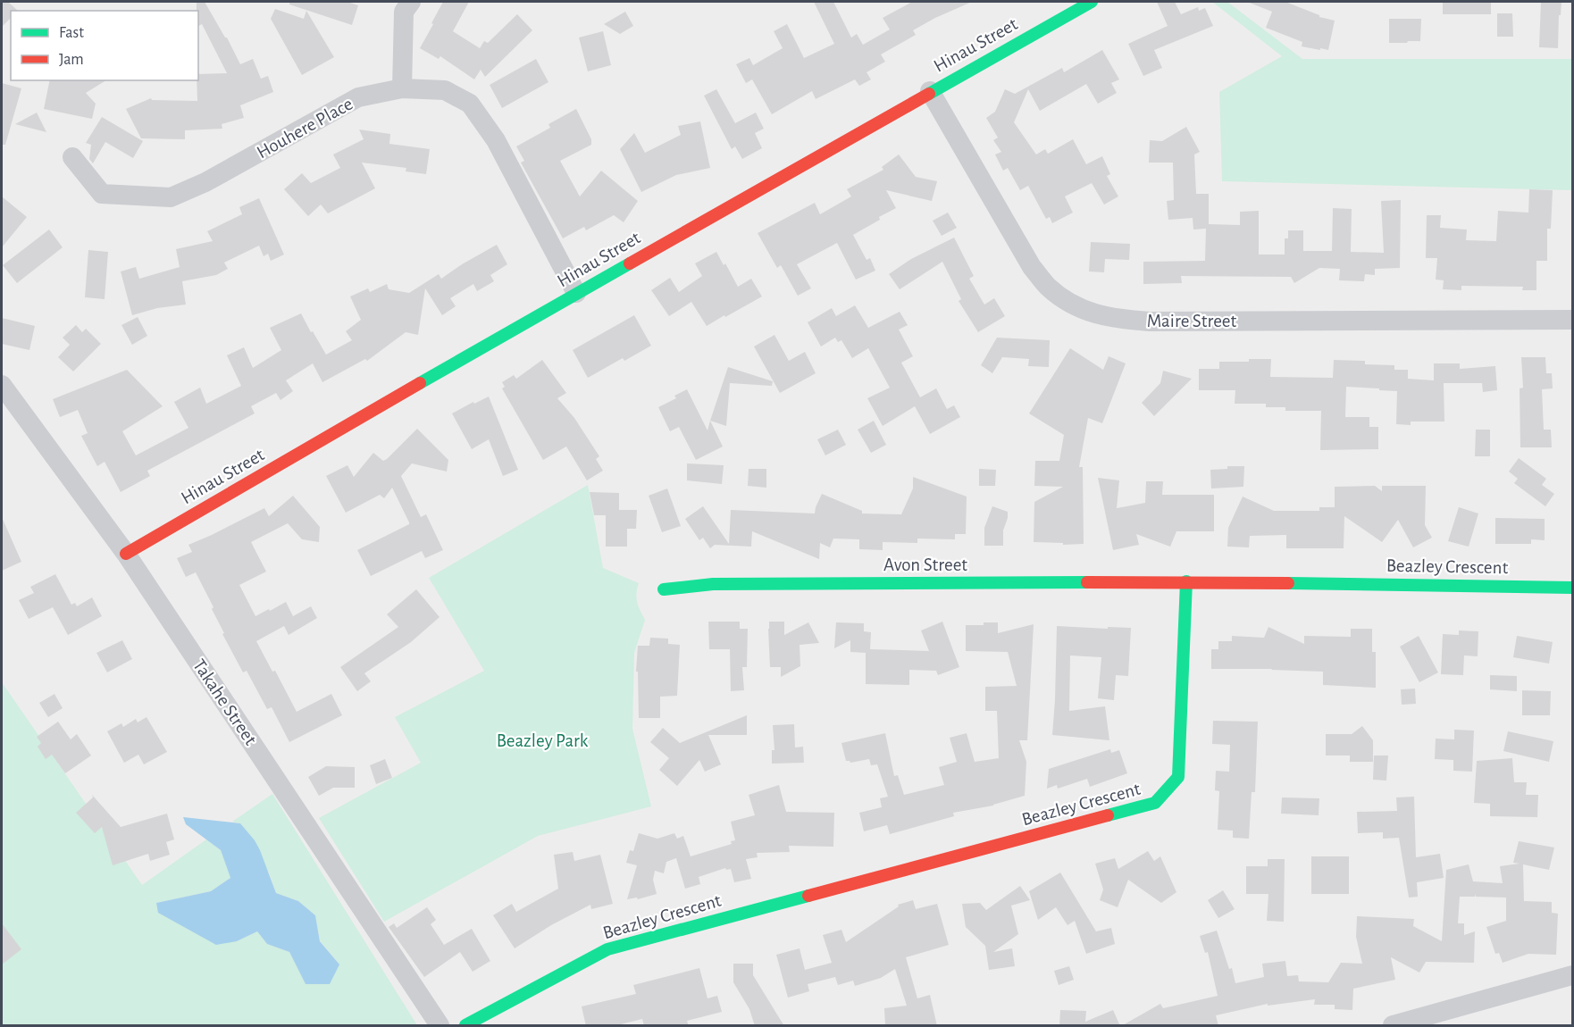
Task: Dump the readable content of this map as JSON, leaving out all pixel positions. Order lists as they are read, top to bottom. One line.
{"streets":{"street":["Hinau Street","Houhere Place","Maire Street","Avon Street","Beazley Crescent","Takahe Street"]},"crossings":[["Hinau Street","Houhere Place"],["Hinau Street","Maire Street"],["Hinau Street","Takahe Street"],["Avon Street","Beazley Crescent"]],"parks":["Beazley Park"],"legend":["Fast","Jam"]}
